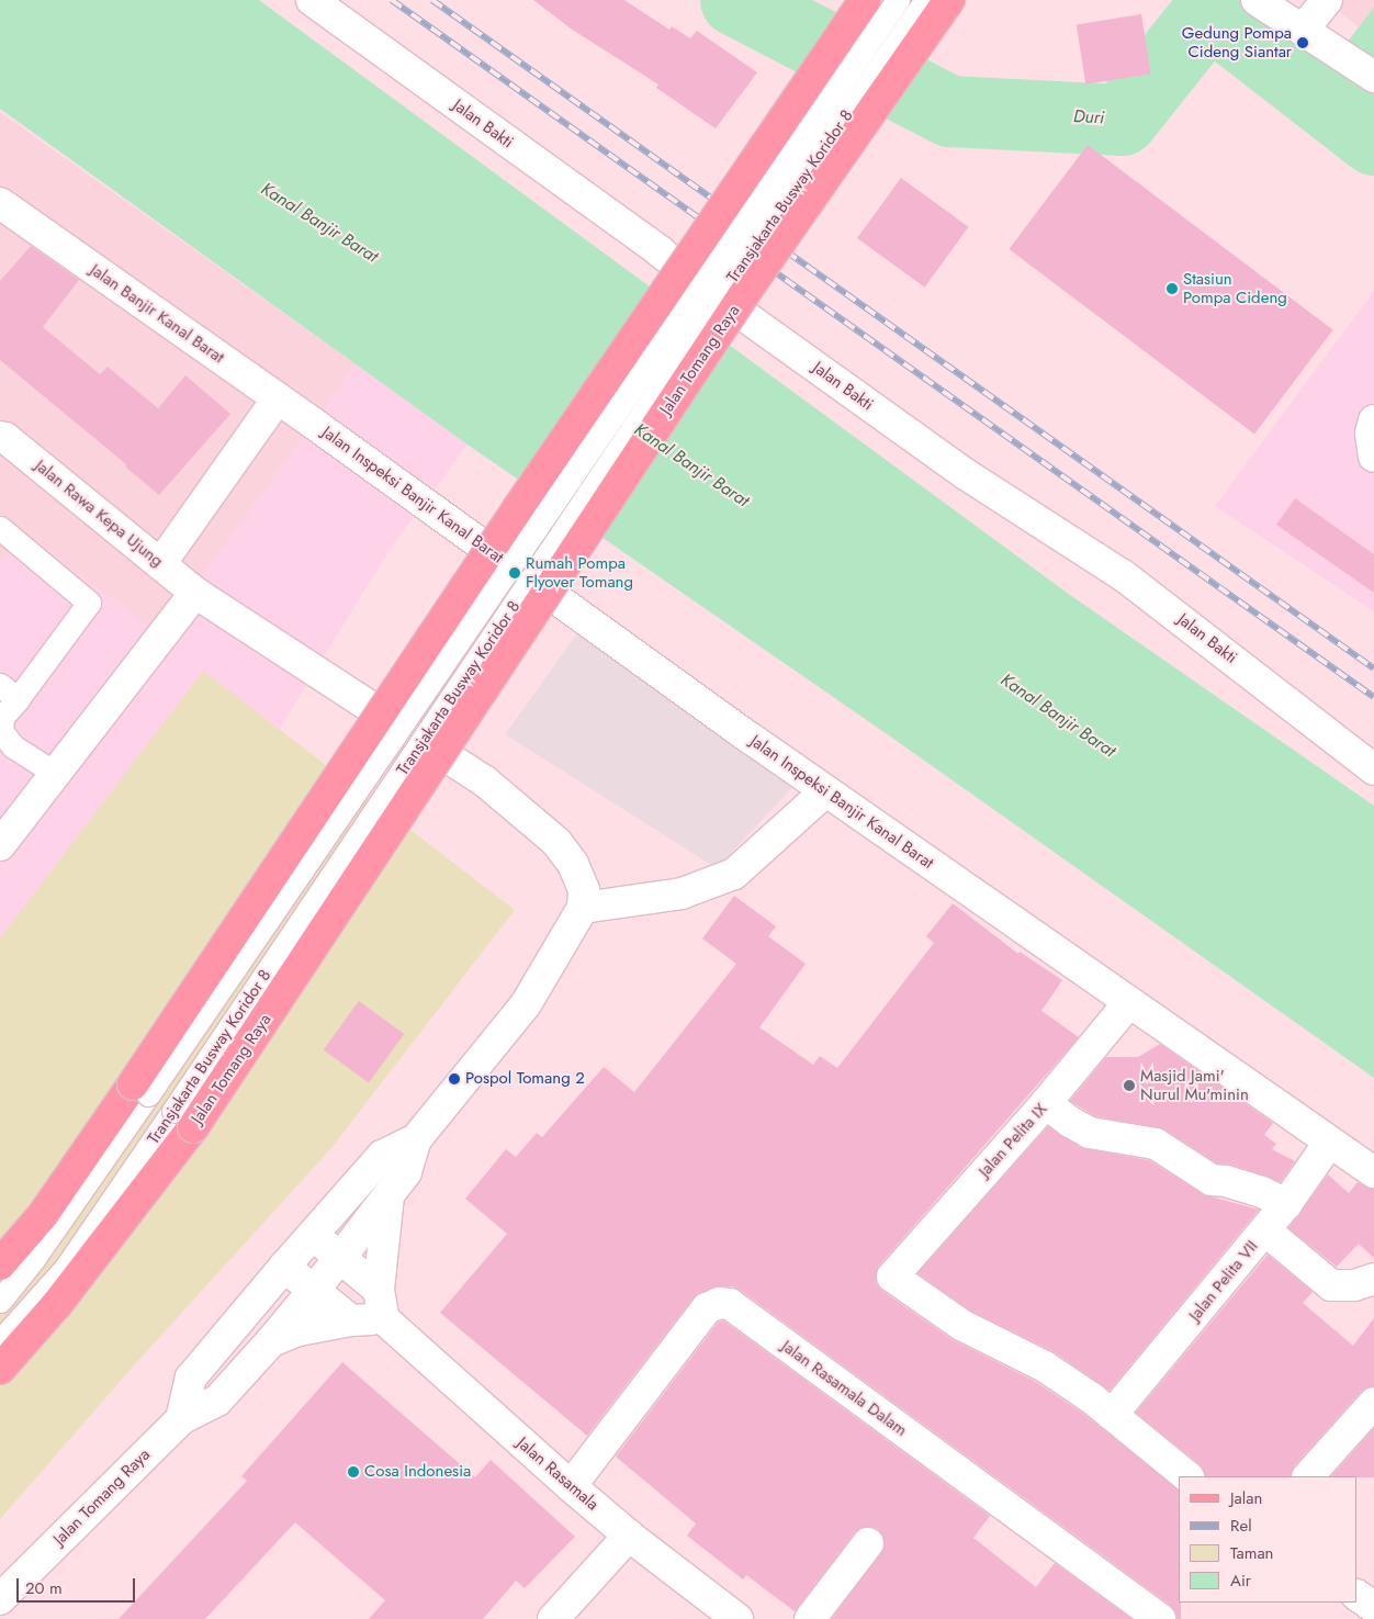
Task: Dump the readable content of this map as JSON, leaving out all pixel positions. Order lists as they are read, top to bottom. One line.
{"streets":{"main road":["Jalan Tomang Raya"],"street":["Jalan Bakti","Jalan Banjir Kanal Barat","Jalan Inspeksi Banjir Kanal Barat","Jalan Rawa Kepa Ujung","Jalan Pelita IX","Jalan Pelita VII","Jalan Rasamala Dalam","Jalan Rasamala"],"lane":["Transjakarta Busway Koridor 8"]},"crossings":[["Transjakarta Busway Koridor 8","Jalan Tomang Raya"],["Jalan Banjir Kanal Barat","Jalan Inspeksi Banjir Kanal Barat"],["Jalan Inspeksi Banjir Kanal Barat","Jalan Pelita IX"],["Jalan Inspeksi Banjir Kanal Barat","Jalan Pelita VII"],["Jalan Pelita IX","Jalan Pelita VII"],["Jalan Rasamala Dalam","Jalan Rasamala"]],"water":["Duri","Kanal Banjir Barat"],"places":["Gedung Pompa Cideng Siantar","Stasiun Pompa Cideng","Rumah Pompa Flyover Tomang","Pospol Tomang 2","Masjid Jami' Nurul Mu'minin","Cosa Indonesia"],"legend":["Jalan","Rel","Taman","Air"],"scale_bar":"20 m"}
